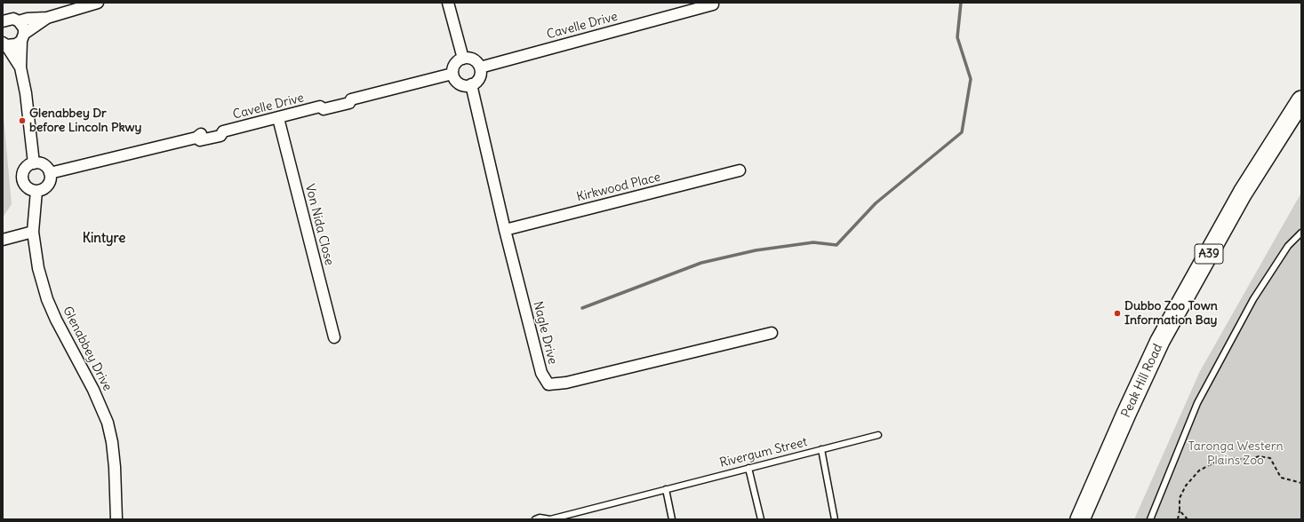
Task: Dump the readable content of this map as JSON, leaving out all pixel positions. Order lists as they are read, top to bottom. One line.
{"streets":{"highway":["A39","Peak Hill Road"],"street":["Cavelle Drive","Kirkwood Place","Von Nida Close","Nagle Drive","Glenabbey Drive"],"lane":["Rivergum Street"]},"crossings":[["Cavelle Drive","Von Nida Close"],["Cavelle Drive","Nagle Drive"],["Cavelle Drive","Glenabbey Drive"],["Kirkwood Place","Nagle Drive"]],"districts":["Kintyre"],"parks":["Taronga Western Plains Zoo"],"places":["Glenabbey Dr before Lincoln Pkwy","Dubbo Zoo Town Information Bay"]}
